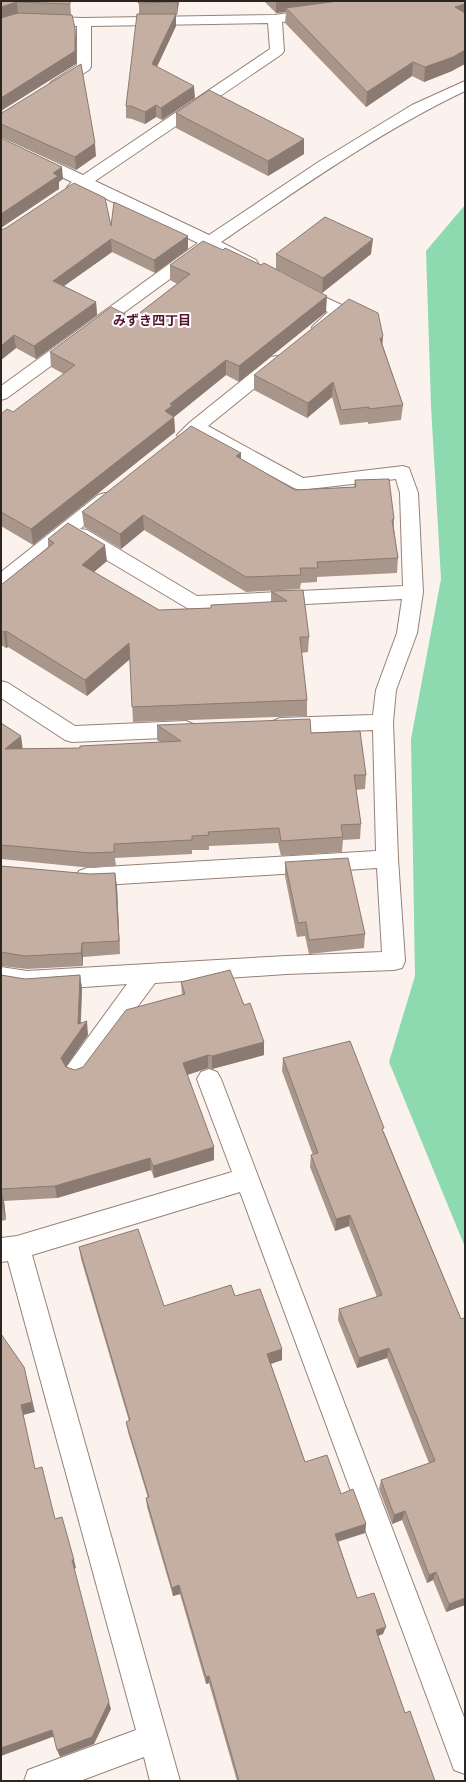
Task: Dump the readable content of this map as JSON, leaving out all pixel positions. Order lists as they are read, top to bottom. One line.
{"districts":["みずき四丁目"]}
